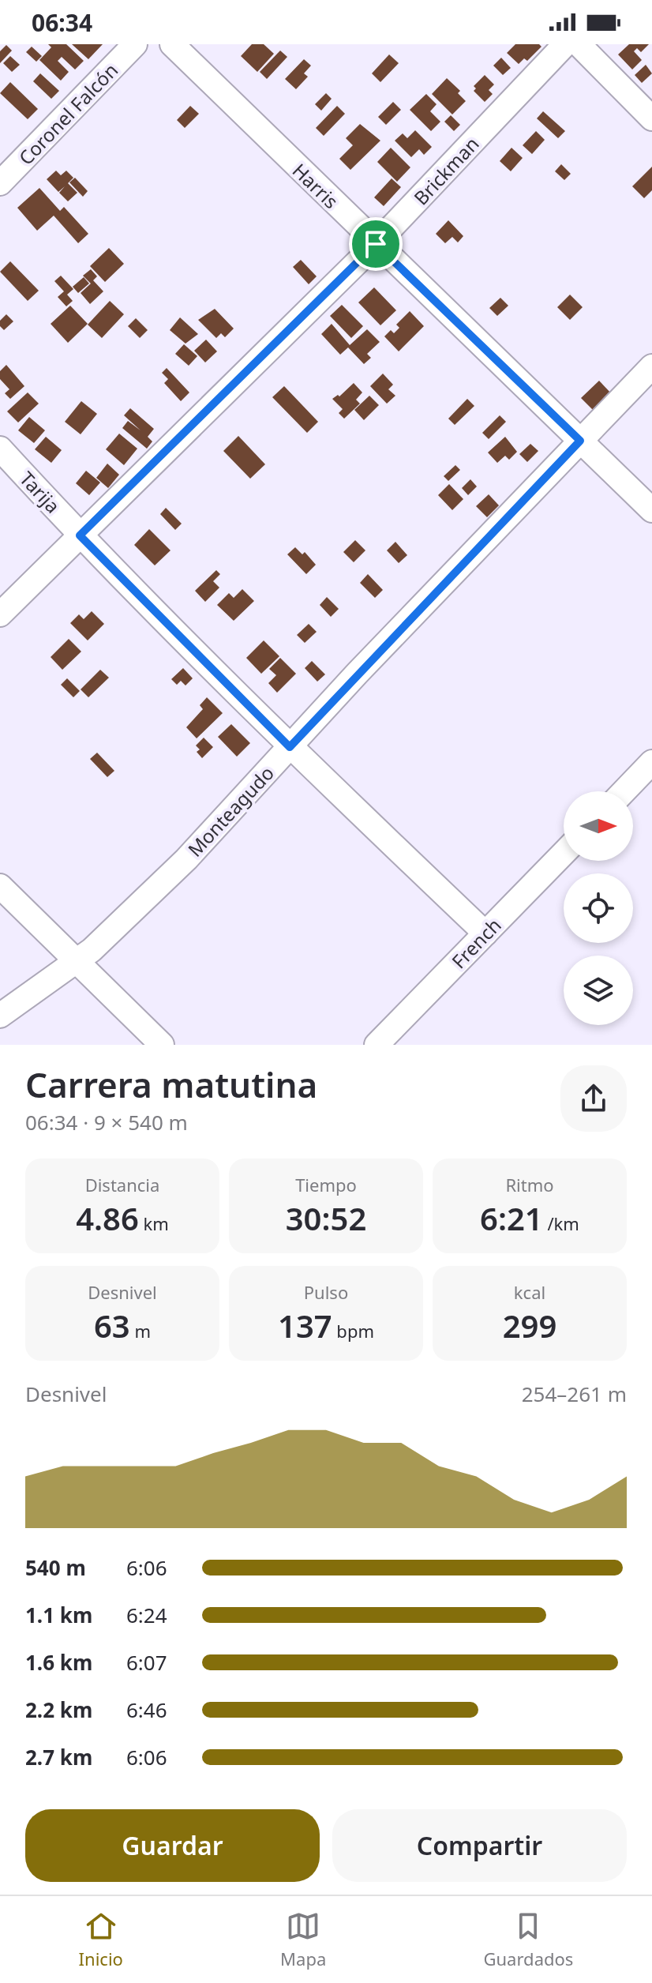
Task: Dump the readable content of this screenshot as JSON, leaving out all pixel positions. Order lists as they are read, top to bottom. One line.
{"streets":{"street":["Coronel Falcón","Brickman","Harris","Tarija","Monteagudo","French"]},"crossings":[["Brickman","Harris"],["Brickman","Tarija"],["Harris","Monteagudo"],["Tarija","Monteagudo"],["Tarija","French"]],"north":"right","page":{"status":"06:34","heading":["Carrera matutina","06:34 · 9 × 540 m"],"stats":[["Distancia","4.86 km"],["Tiempo","30:52"],["Ritmo","6:21 /km"],["Desnivel","63 m"],["Pulso","137 bpm"],["kcal","299"]],"chart":["Desnivel","254–261 m"],"list":[{"name":"540 m","note":"6:06"},{"name":"1.1 km","note":"6:24"},{"name":"1.6 km","note":"6:07"},{"name":"2.2 km","note":"6:46"},{"name":"2.7 km","note":"6:06"}],"buttons":["Guardar","Compartir"],"tabs":["Inicio","Mapa","Guardados"]}}
